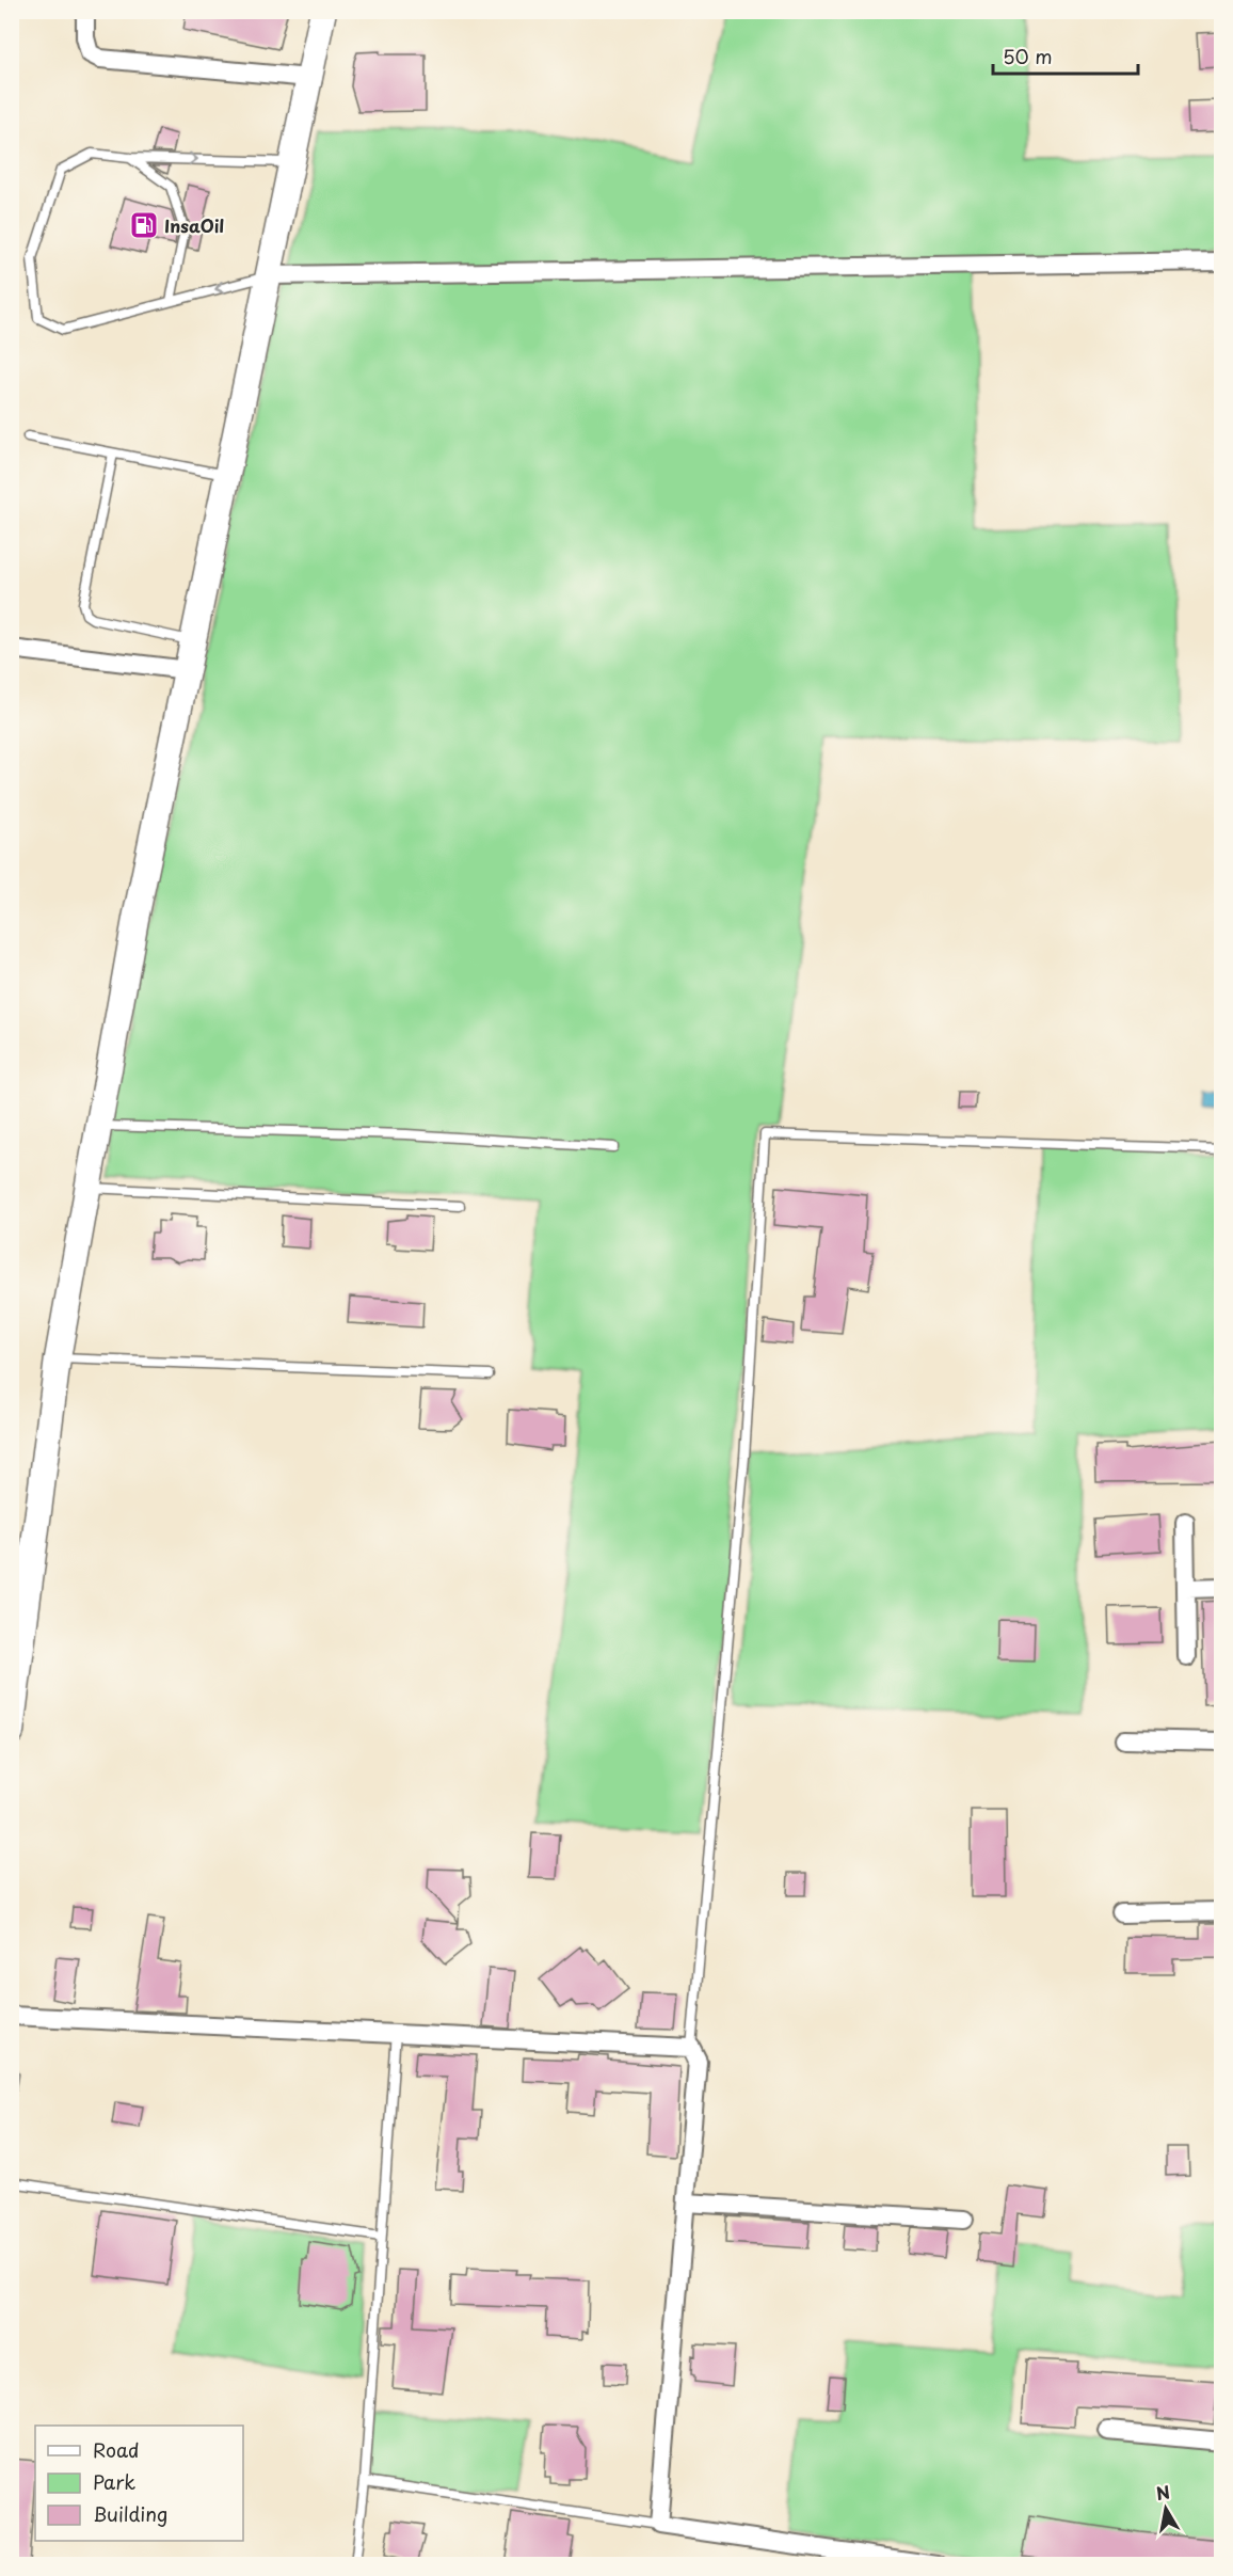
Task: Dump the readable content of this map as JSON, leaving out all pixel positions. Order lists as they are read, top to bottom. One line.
{"places":{"fuel station":["InsaOil"]},"legend":["Road","Park","Building"],"scale_bar":"50 m","north":"top"}
